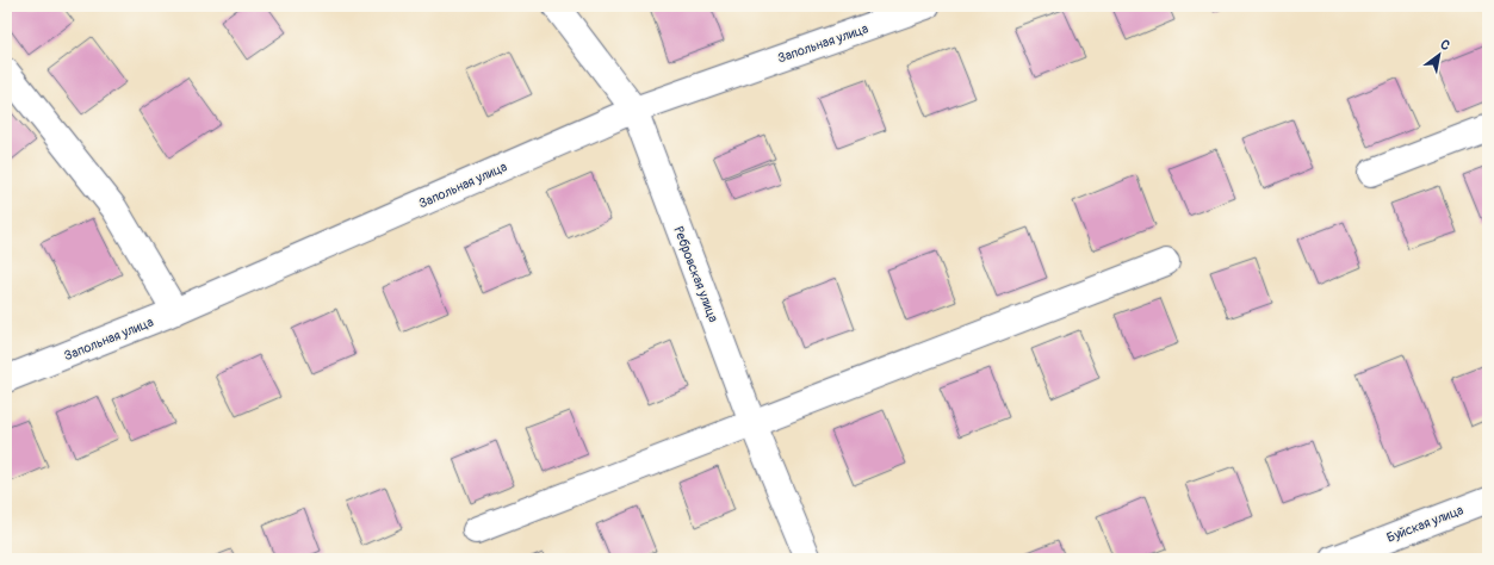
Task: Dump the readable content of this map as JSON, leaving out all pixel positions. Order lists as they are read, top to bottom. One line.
{"streets":{"street":["Запольная улица","Ребровская улица","Буйская улица"]},"crossings":[["Запольная улица","Ребровская улица"]],"north":"top right"}
